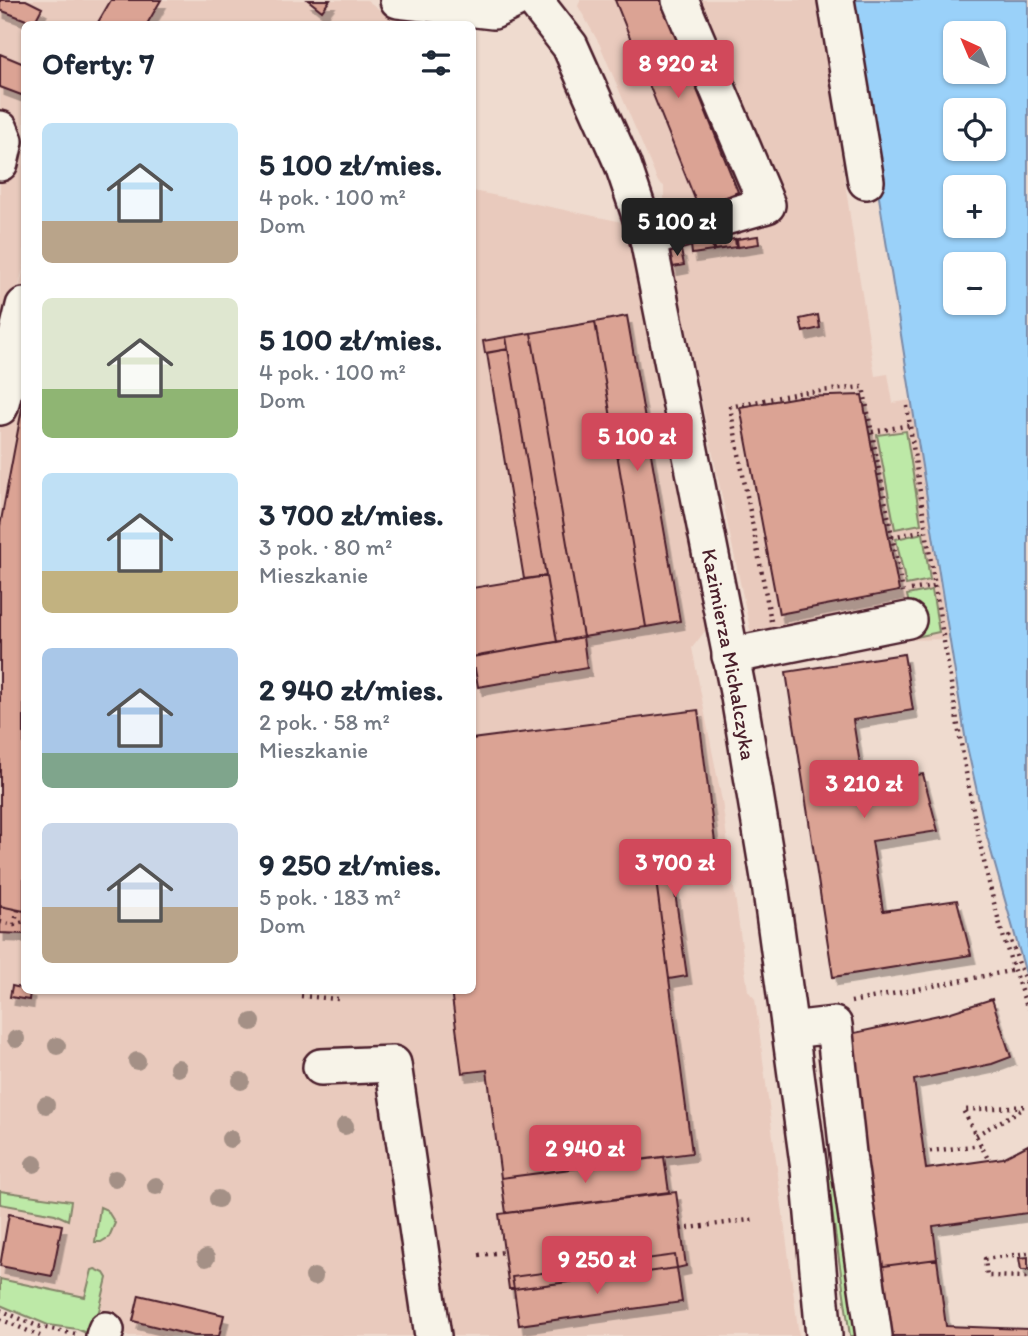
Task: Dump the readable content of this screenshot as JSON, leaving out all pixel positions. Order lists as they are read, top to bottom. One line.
{"streets":{"street":["Kazimierza Michalczyka"]},"north":"top left","page":{"map_buttons":["+","−"],"heading":"Oferty: 7","price":["8 920 zł","5 100 zł","5 100 zł","3 210 zł","3 700 zł","2 940 zł","9 250 zł"],"list":[{"name":"5 100 zł/mies.","note":"4 pok. · 100 m² · Dom"},{"name":"5 100 zł/mies.","note":"4 pok. · 100 m² · Dom"},{"name":"3 700 zł/mies.","note":"3 pok. · 80 m² · Mieszkanie"},{"name":"2 940 zł/mies.","note":"2 pok. · 58 m² · Mieszkanie"},{"name":"9 250 zł/mies.","note":"5 pok. · 183 m² · Dom"}]}}
